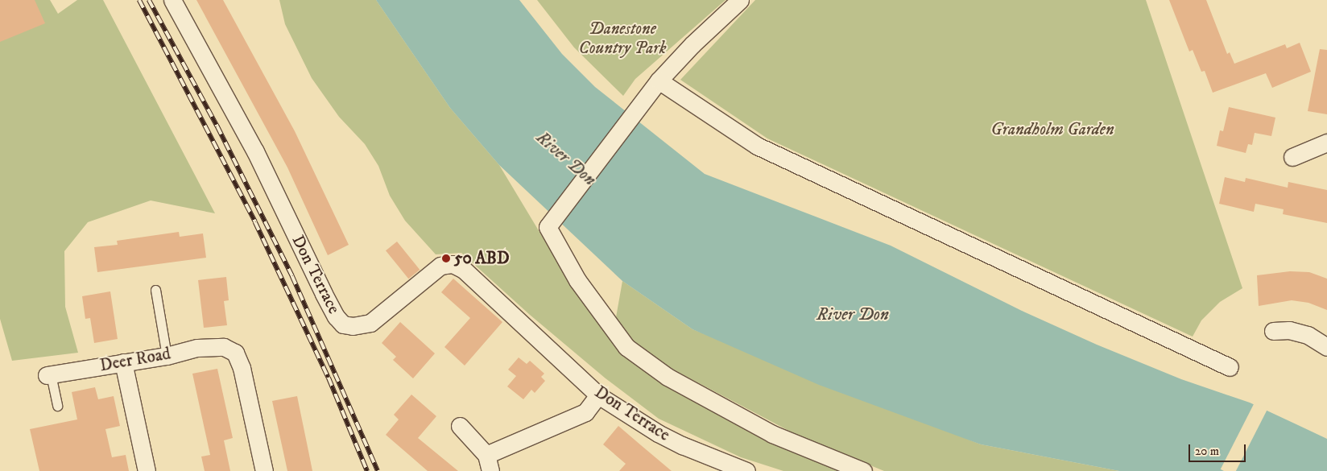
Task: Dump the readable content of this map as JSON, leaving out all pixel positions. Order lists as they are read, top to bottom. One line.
{"streets":{"street":["Don Terrace","Deer Road"]},"water":["River Don"],"parks":["Danestone Country Park","Grandholm Garden"],"places":["50 ABD"],"scale_bar":"20 m"}
